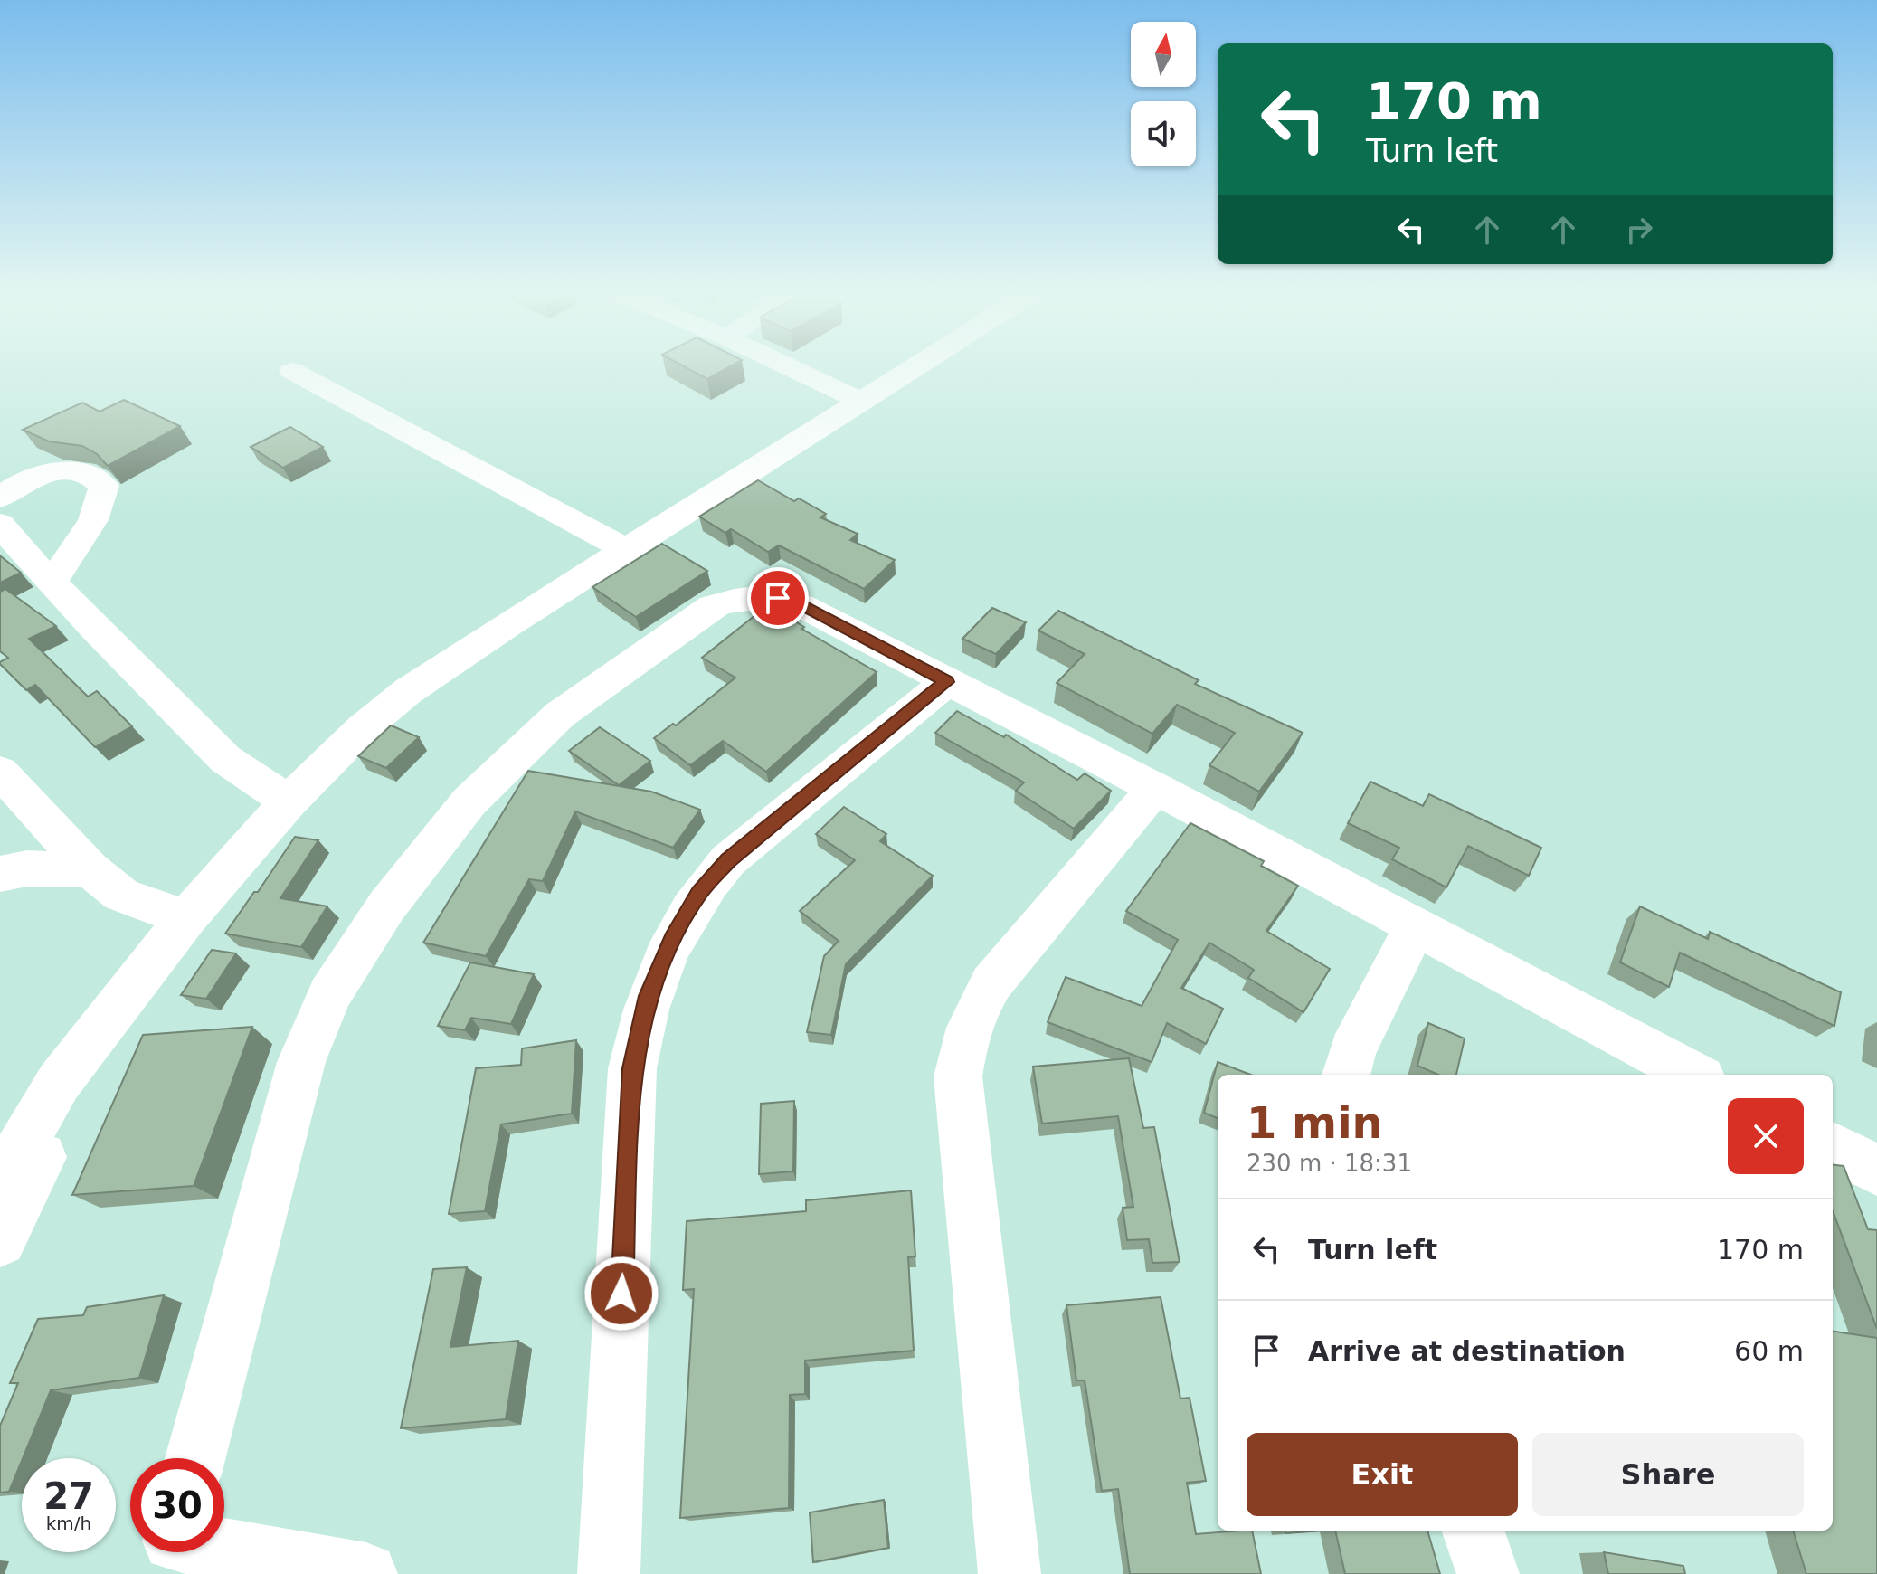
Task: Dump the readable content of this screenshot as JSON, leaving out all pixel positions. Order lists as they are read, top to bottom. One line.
{"north":"top","page":{"turn":["170 m","Turn left"],"heading":["1 min","230 m · 18:31"],"list":[{"name":"Turn left","value":"170 m"},{"name":"Arrive at destination","value":"60 m"}],"buttons":["Exit","Share"],"speed":"27 km/h","limit":"30"}}
